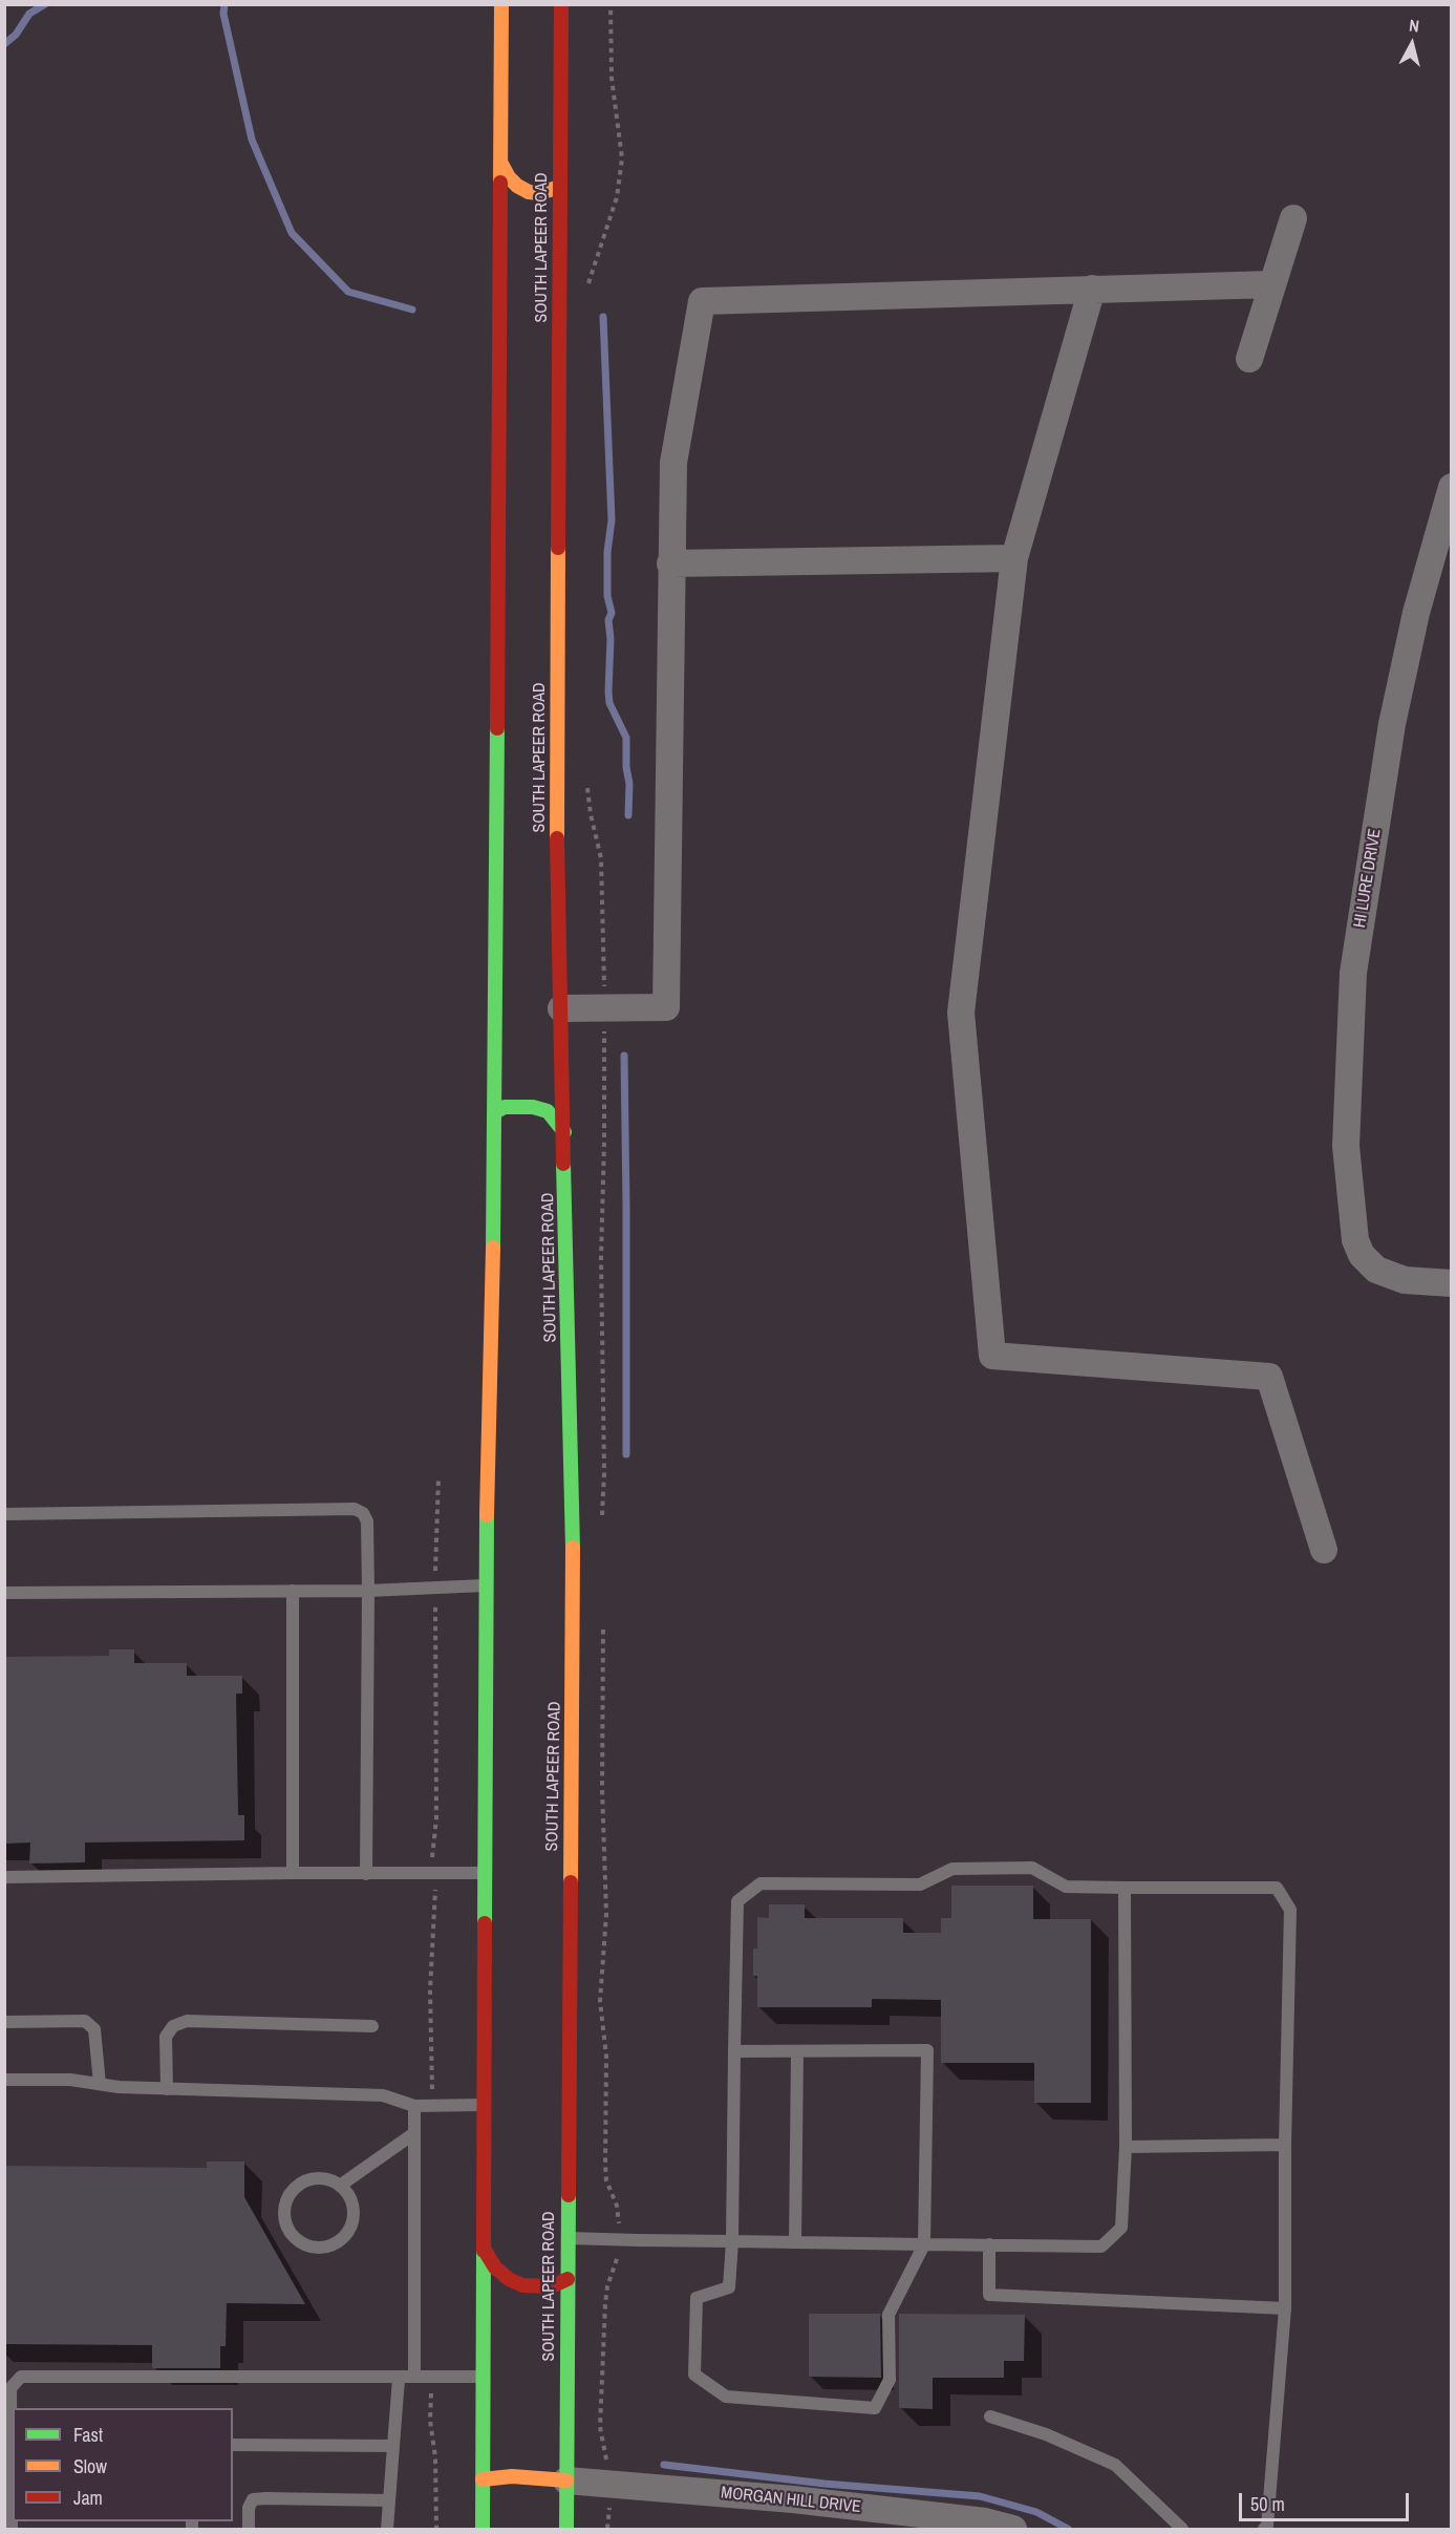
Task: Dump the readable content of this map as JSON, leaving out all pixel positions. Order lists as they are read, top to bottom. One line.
{"streets":{"main road":["SOUTH LAPEER ROAD"],"street":["HI LURE DRIVE","MORGAN HILL DRIVE"]},"crossings":[["SOUTH LAPEER ROAD","MORGAN HILL DRIVE"]],"legend":["Fast","Slow","Jam"],"scale_bar":"50 m","north":"top"}
